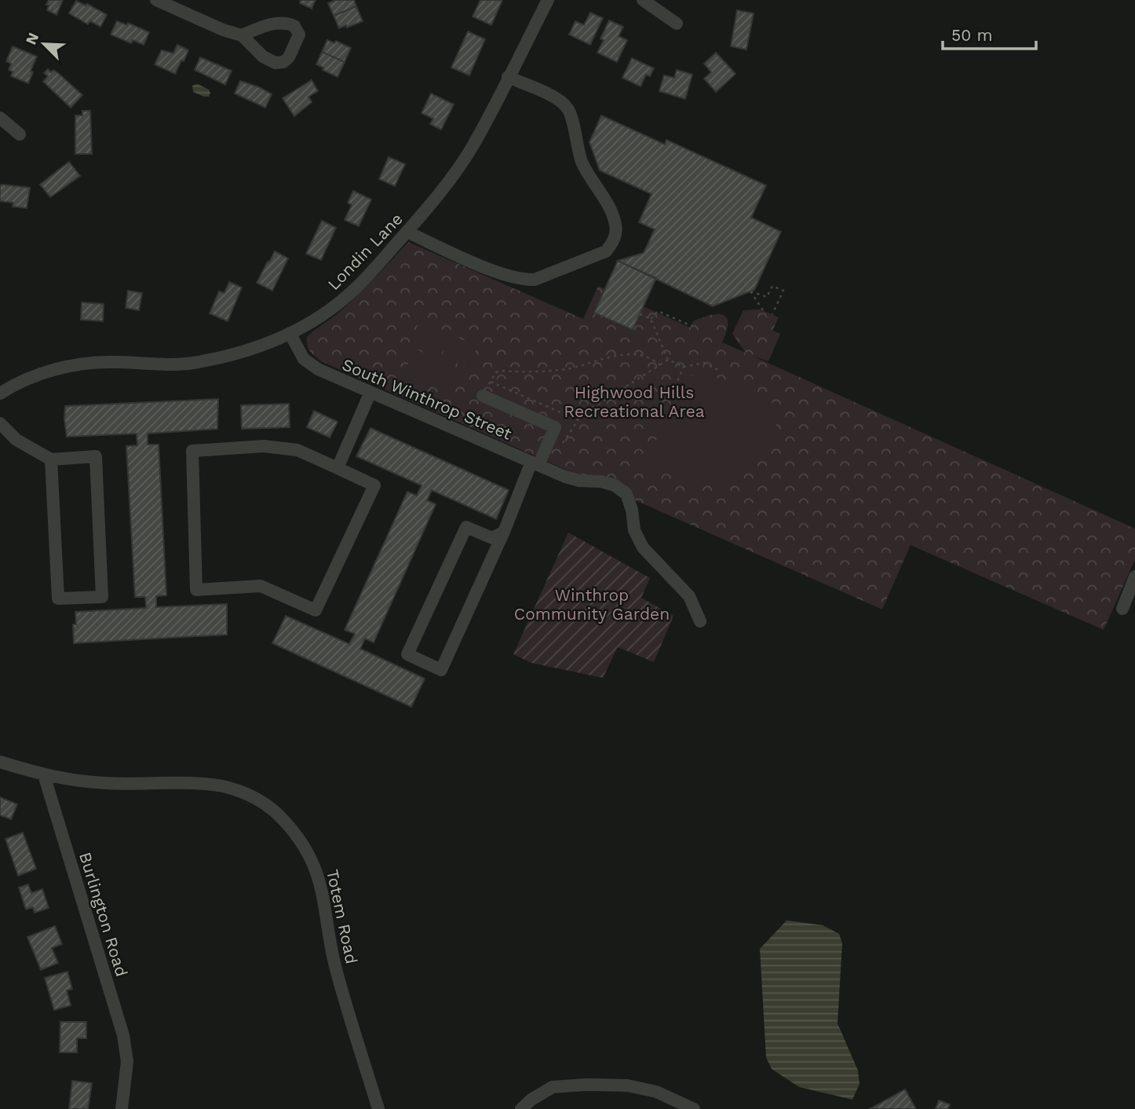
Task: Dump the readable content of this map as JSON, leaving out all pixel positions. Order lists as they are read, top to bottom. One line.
{"streets":{"street":["Londin Lane","South Winthrop Street","Burlington Road","Totem Road"]},"crossings":[["Londin Lane","South Winthrop Street"],["Burlington Road","Totem Road"]],"parks":["Highwood Hills Recreational Area","Winthrop Community Garden"],"scale_bar":"50 m","north":"top left"}
